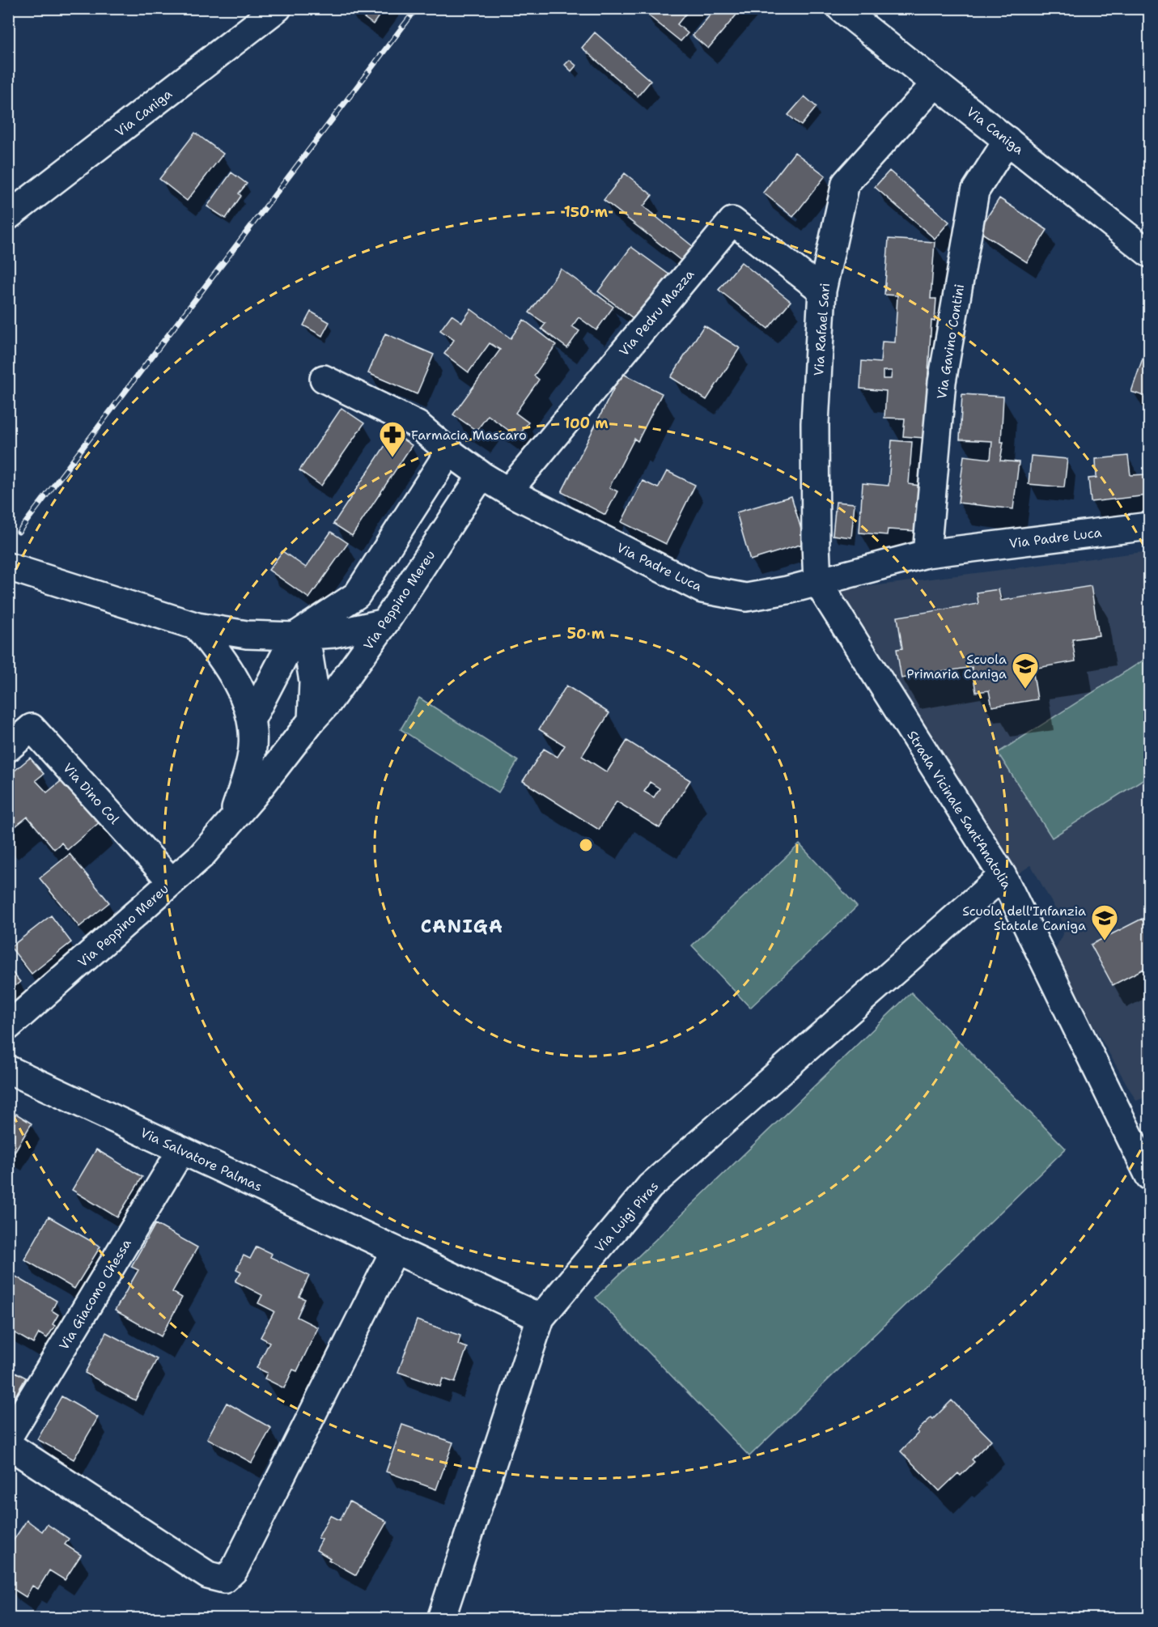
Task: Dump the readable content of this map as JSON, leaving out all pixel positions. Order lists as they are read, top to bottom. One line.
{"streets":{"street":["Via Caniga","Via Pedru Mazza","Via Rafael Sari","Via Gavino Contini","Via Padre Luca","Via Peppino Mereu","Via Dino Col","Strada Vicinale Sant'Anatolia","Via Salvatore Palmas","Via Luigi Piras","Via Giacomo Chessa"]},"crossings":[["Via Caniga","Via Rafael Sari"],["Via Caniga","Via Gavino Contini"],["Via Pedru Mazza","Via Rafael Sari"],["Via Pedru Mazza","Via Padre Luca"],["Via Rafael Sari","Via Padre Luca"],["Via Rafael Sari","Strada Vicinale Sant'Anatolia"],["Via Gavino Contini","Via Padre Luca"],["Via Padre Luca","Via Peppino Mereu"],["Via Padre Luca","Strada Vicinale Sant'Anatolia"],["Via Peppino Mereu","Via Dino Col"],["Strada Vicinale Sant'Anatolia","Via Luigi Piras"],["Via Salvatore Palmas","Via Luigi Piras"],["Via Salvatore Palmas","Via Giacomo Chessa"]],"districts":["CANIGA"],"places":{"pharmacy":["Farmacia Mascaro"],"school or university":["Scuola Primaria Caniga","Scuola dell'Infanzia Statale Caniga"]},"rings":["150 m","100 m","50 m"]}
